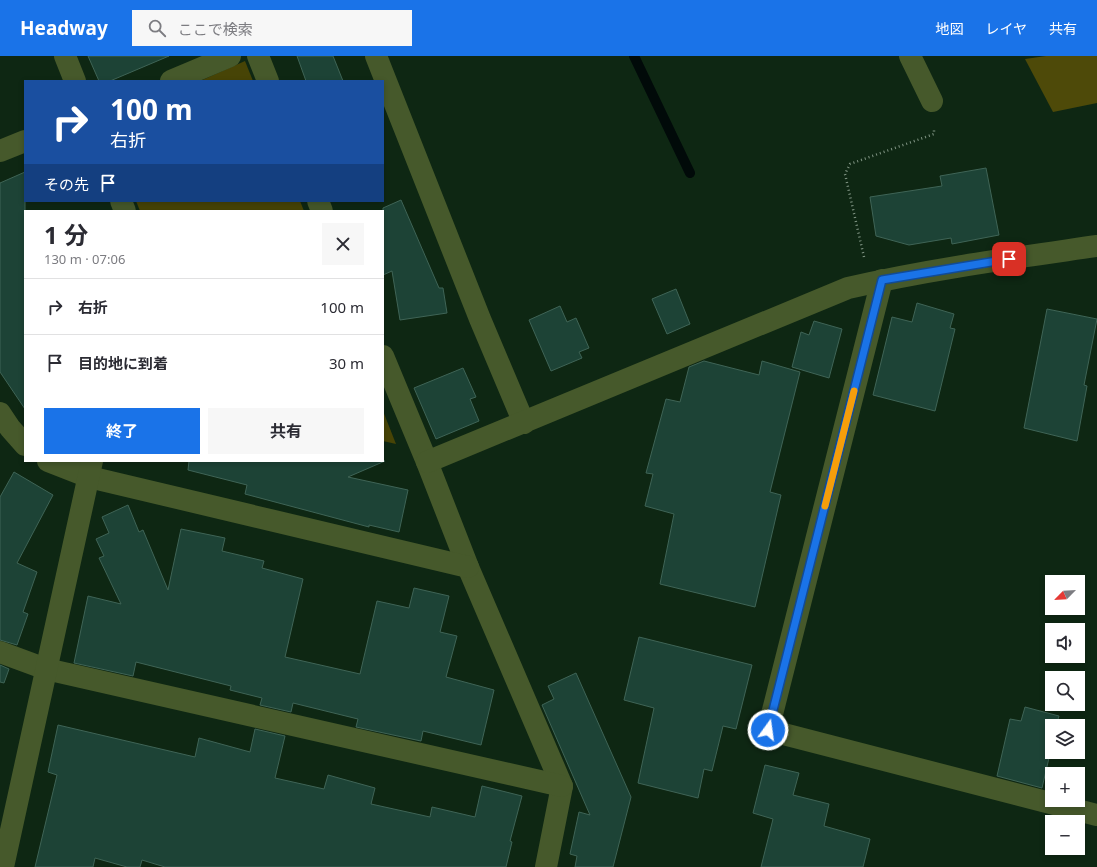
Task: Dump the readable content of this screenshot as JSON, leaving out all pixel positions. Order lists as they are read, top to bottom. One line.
{"north":"bottom left","page":{"header":"Headway","search":"ここで検索","nav":["地図","レイヤ","共有"],"turn":["100 m","右折"],"then":"その先","heading":["1 分","130 m · 07:06"],"list":[{"name":"右折","value":"100 m"},{"name":"目的地に到着","value":"30 m"}],"buttons":["終了","共有"],"map_buttons":["+","−"]}}
